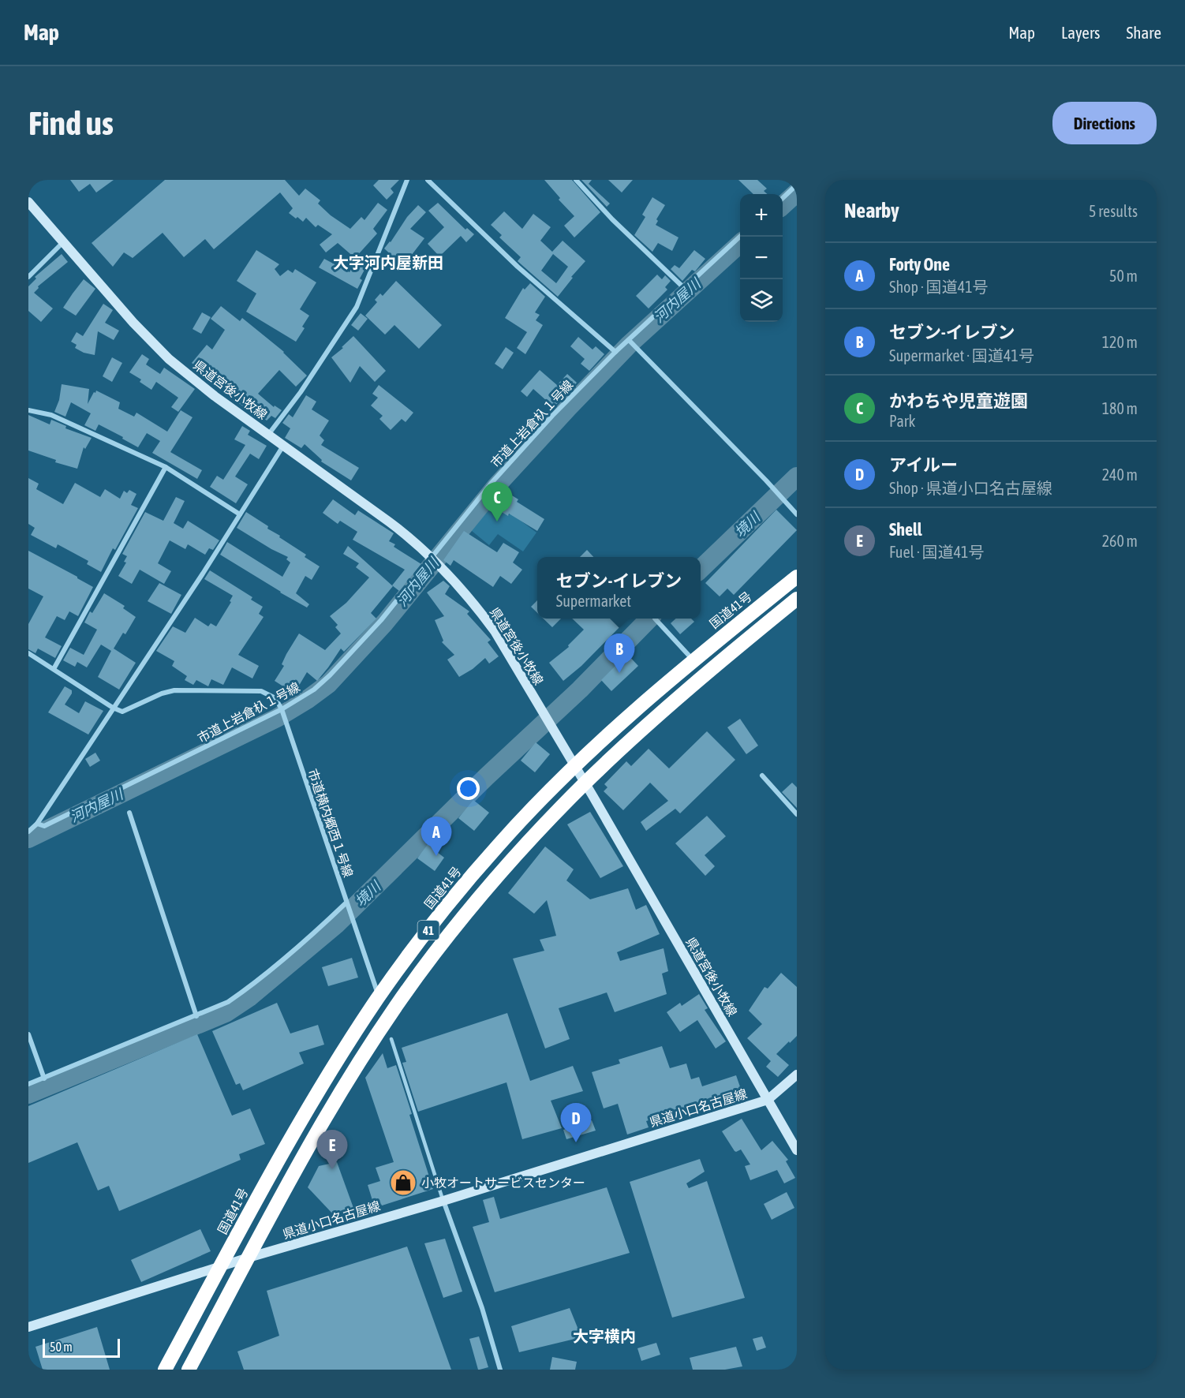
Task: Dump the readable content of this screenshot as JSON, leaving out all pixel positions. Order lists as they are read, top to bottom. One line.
{"streets":{"highway":["国道41号","41"],"main road":["県道宮後小牧線","県道小口名古屋線"],"street":["市道上岩倉杁１号線","市道横内郷西１号線"]},"crossings":[["県道宮後小牧線","市道上岩倉杁１号線"],["県道宮後小牧線","国道41号"],["県道宮後小牧線","41"],["県道宮後小牧線","県道小口名古屋線"],["市道上岩倉杁１号線","市道横内郷西１号線"],["国道41号","市道横内郷西１号線"],["国道41号","県道小口名古屋線"],["41","県道小口名古屋線"]],"districts":["大字河内屋新田","大字横内"],"water":["河内屋川","境川"],"places":{"shop":["小牧オートサービスセンター"]},"scale_bar":"50 m","page":{"header":"Map","nav":["Map","Layers","Share"],"buttons":"Directions","title":"Find us","heading":["Nearby","5 results"],"map_buttons":["+","−"],"list":[{"mark":"A","name":"Forty One","note":"Shop · 国道41号","value":"50 m"},{"mark":"B","name":"セブン-イレブン","note":"Supermarket · 国道41号","value":"120 m"},{"mark":"C","name":"かわちや児童遊園","note":"Park","value":"180 m"},{"mark":"D","name":"アイルー","note":"Shop · 県道小口名古屋線","value":"240 m"},{"mark":"E","name":"Shell","note":"Fuel · 国道41号","value":"260 m"}],"pins":["C","B","A","D","E"],"popup":["セブン-イレブン","Supermarket"],"scale":"50 m"}}
